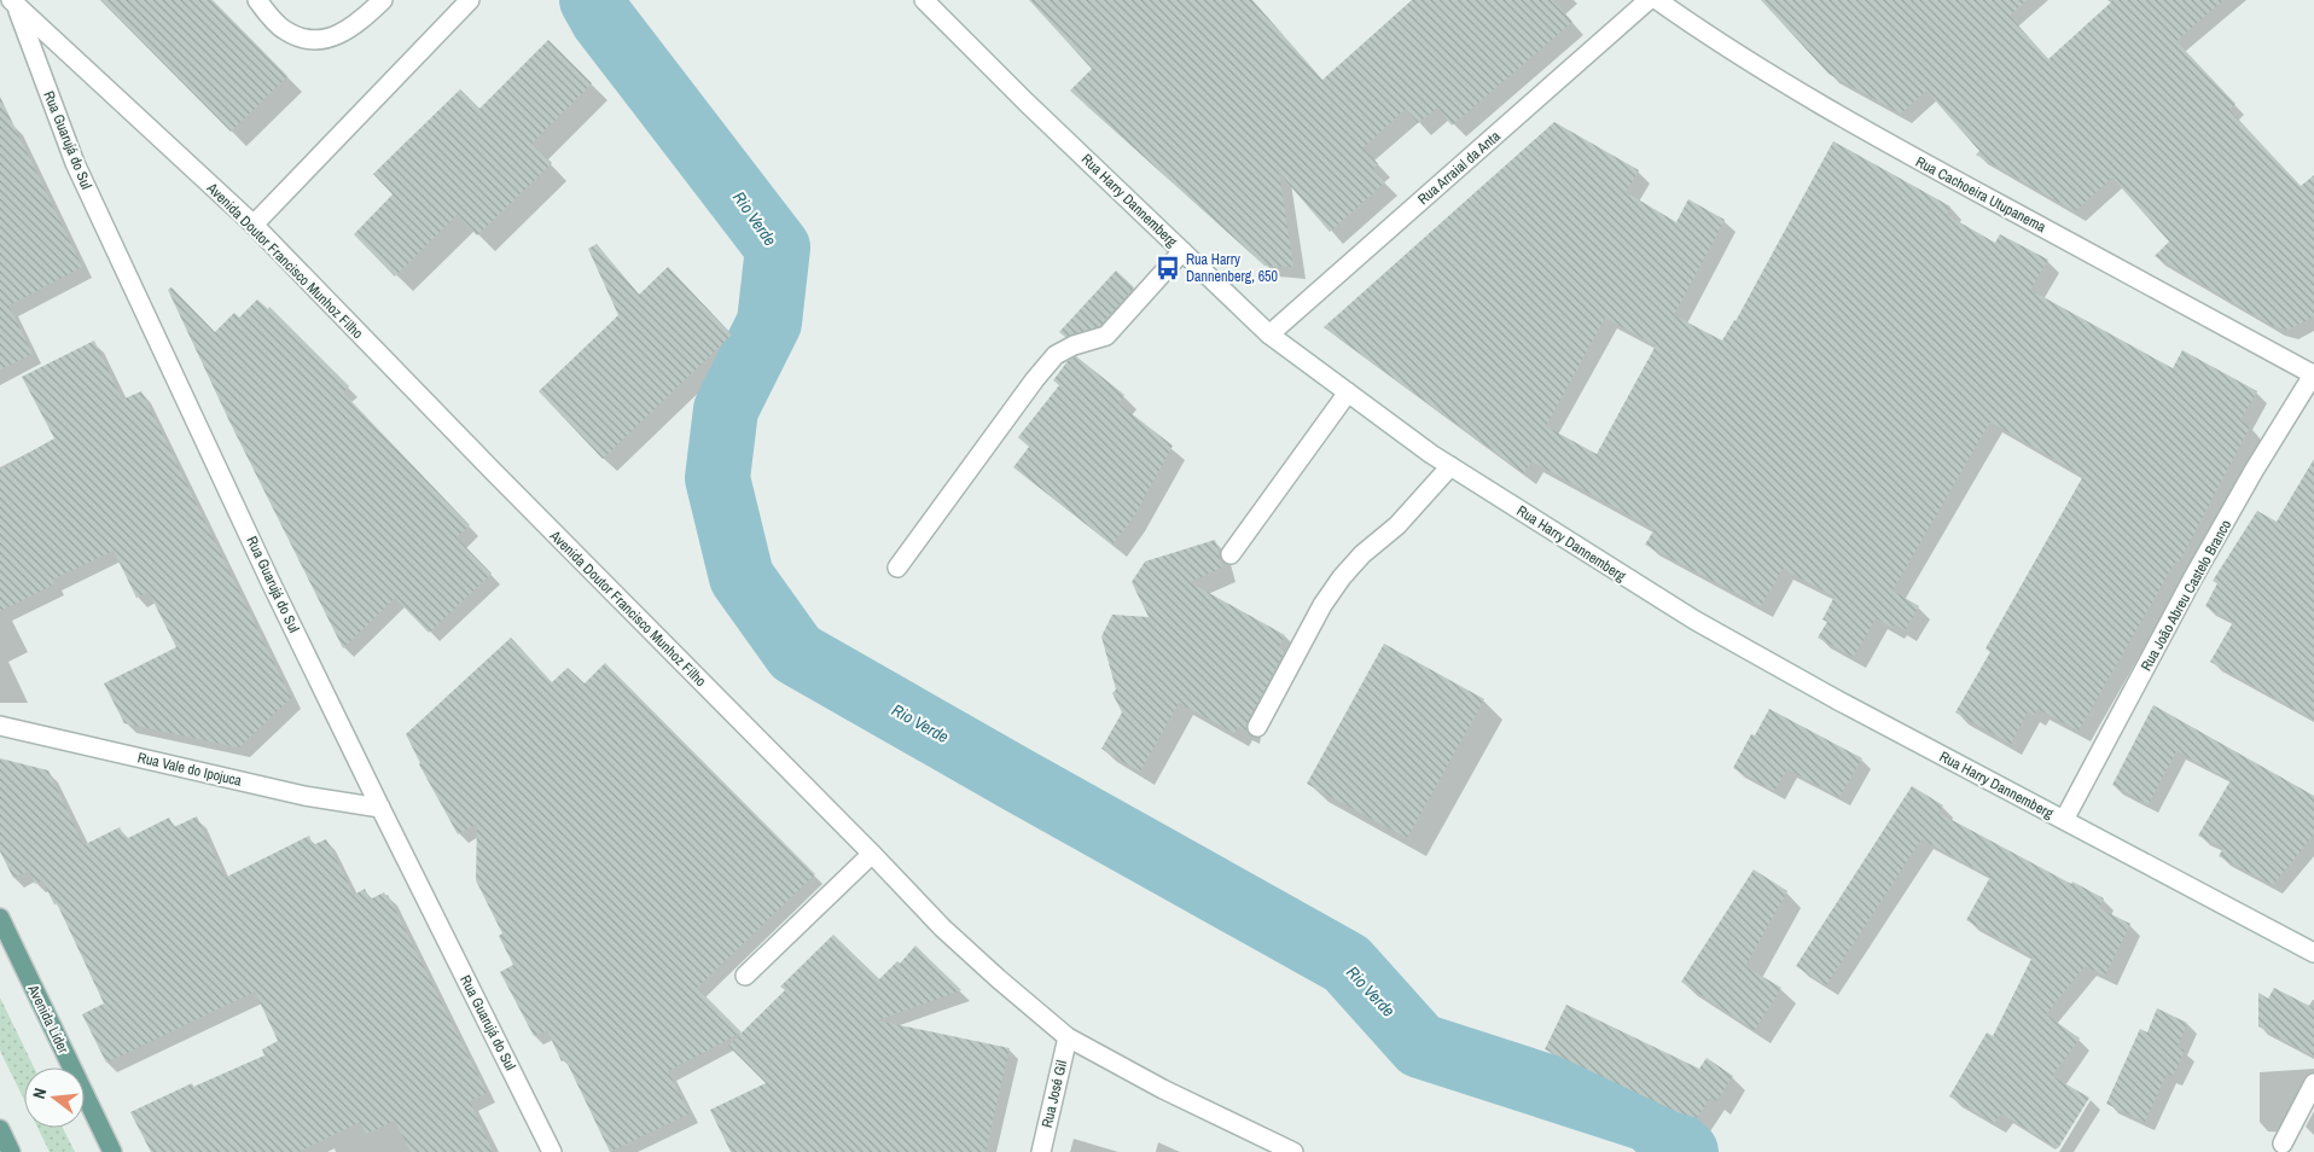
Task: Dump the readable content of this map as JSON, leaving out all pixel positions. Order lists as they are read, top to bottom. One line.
{"streets":{"main road":["Avenida Líder"],"street":["Rua Guarujá do Sul","Rua Arraial da Anta","Rua Cachoeira Utupanema","Rua Harry Dannemberg","Avenida Doutor Francisco Munhoz Filho","Rua João Abreu Castelo Branco","Rua Vale do Ipojuca","Rua José Gil"]},"crossings":[["Rua Guarujá do Sul","Avenida Doutor Francisco Munhoz Filho"],["Rua Guarujá do Sul","Rua Vale do Ipojuca"],["Rua Arraial da Anta","Rua Harry Dannemberg"],["Rua Cachoeira Utupanema","Rua João Abreu Castelo Branco"],["Rua Harry Dannemberg","Rua João Abreu Castelo Branco"],["Avenida Doutor Francisco Munhoz Filho","Rua José Gil"]],"water":["Rio Verde"],"places":{"bus stop":["Rua Harry Dannenberg, 650"]},"north":"left"}
